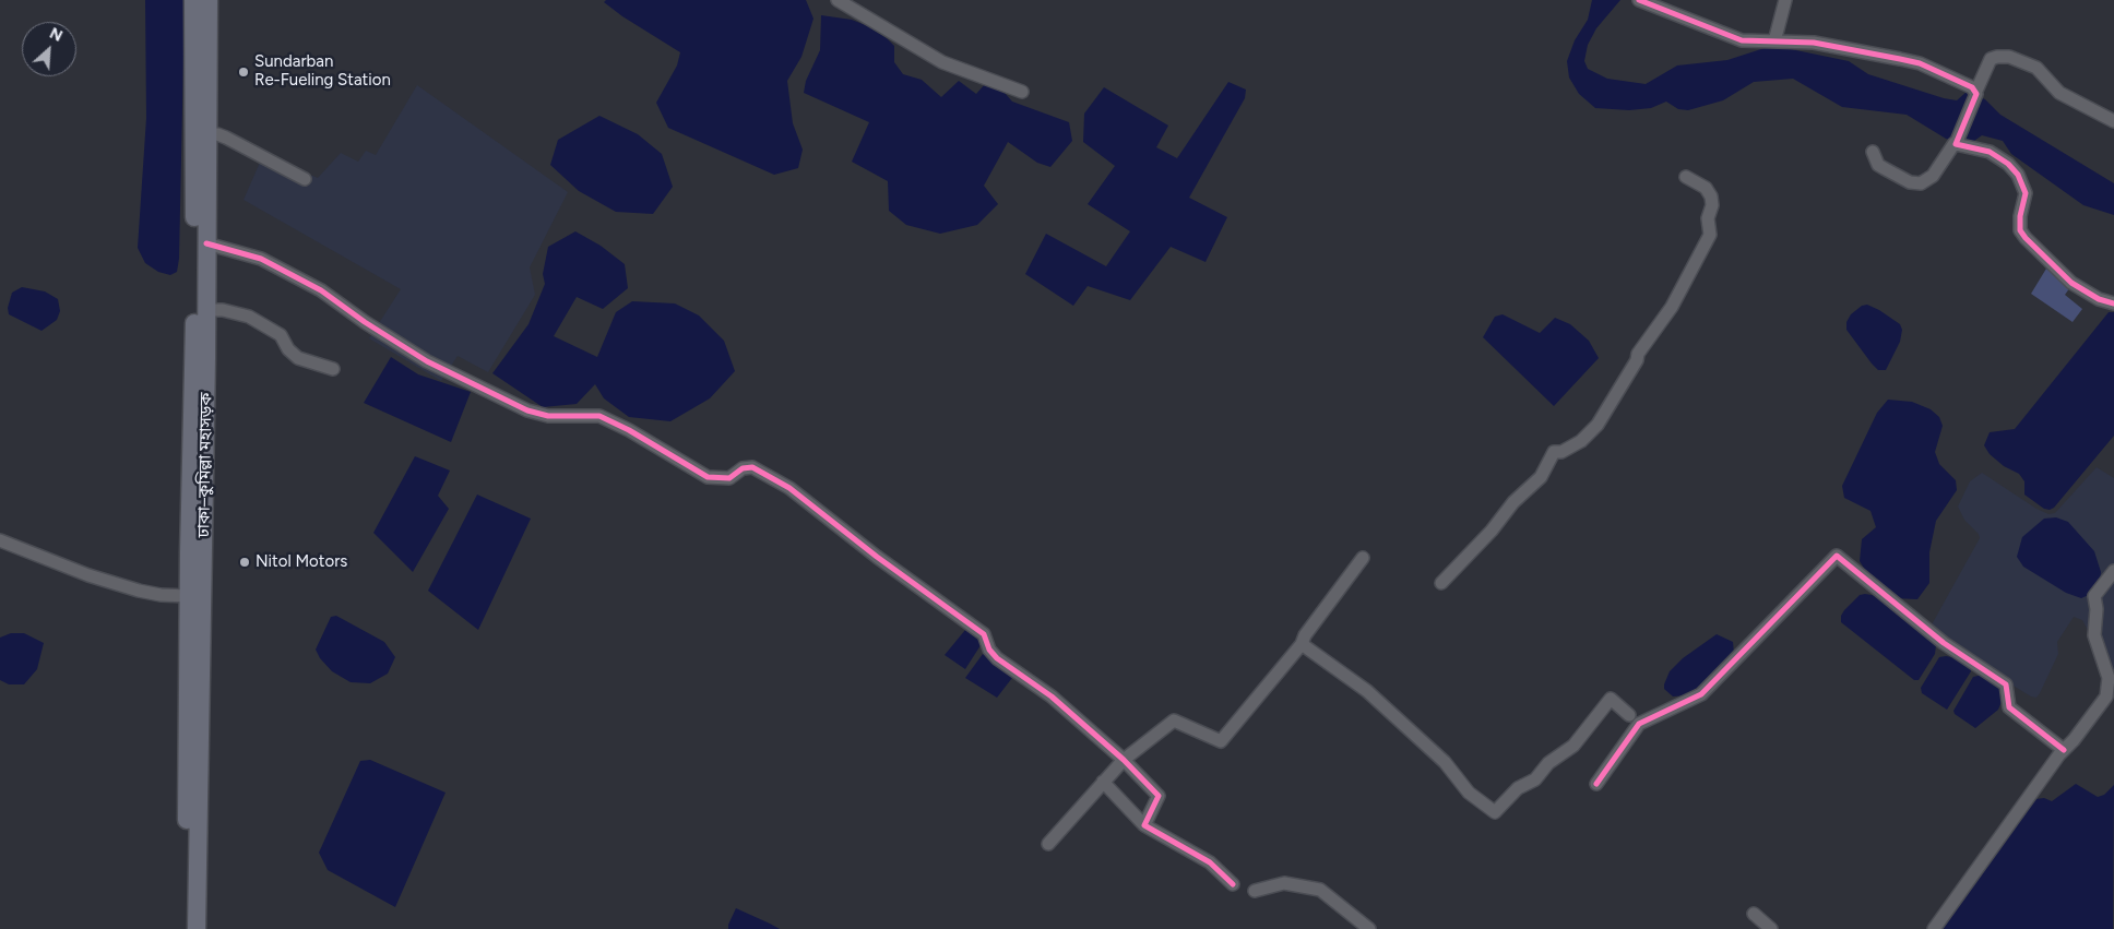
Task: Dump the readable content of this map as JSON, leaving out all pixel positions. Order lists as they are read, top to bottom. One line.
{"streets":{"highway":["ঢাকা–কুমিল্লা মহাসড়ক"]},"places":["Sundarban Re-Fueling Station","Nitol Motors"],"north":"top right"}
